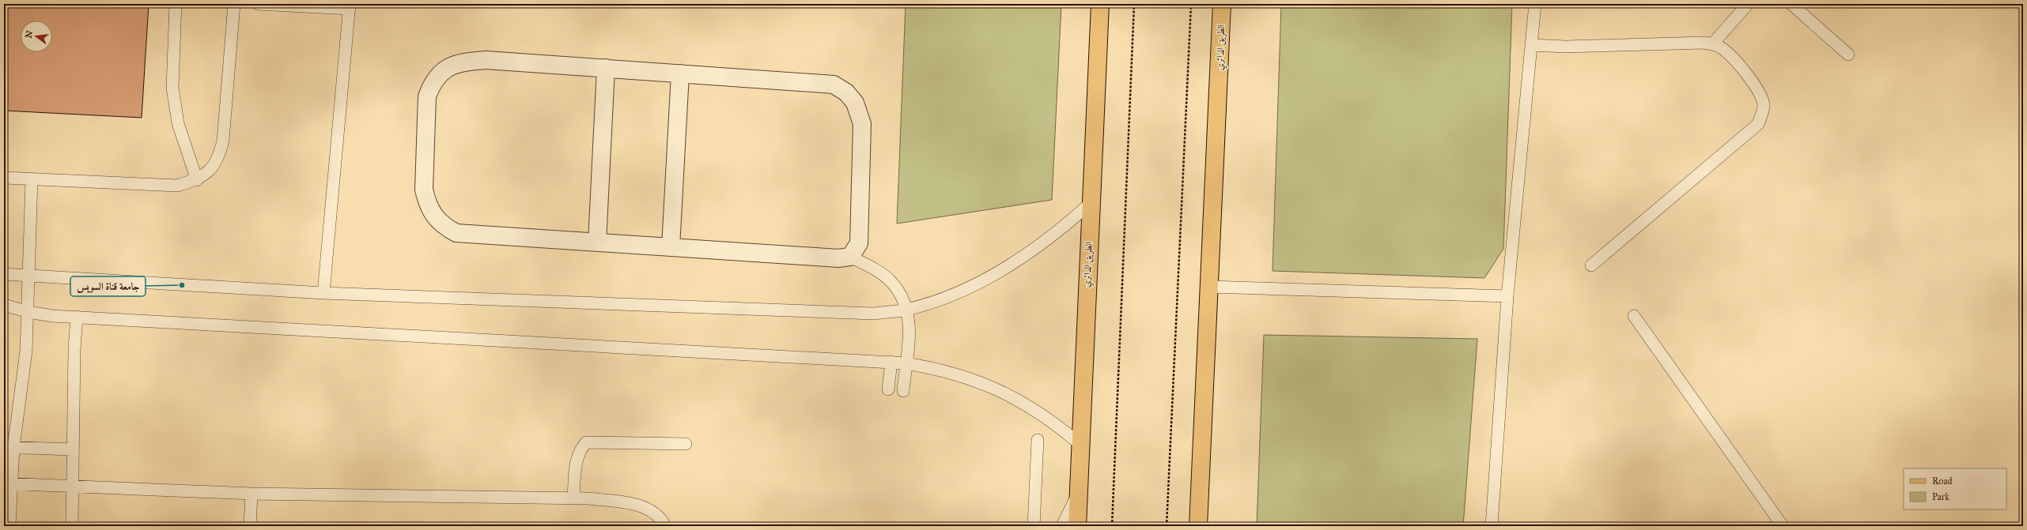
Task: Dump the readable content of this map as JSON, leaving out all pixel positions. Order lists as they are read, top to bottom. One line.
{"streets":{"main road":["الطريق الدائري"]},"places":["جامعة قناة السويس"],"legend":["Road","Park"],"north":"left"}
